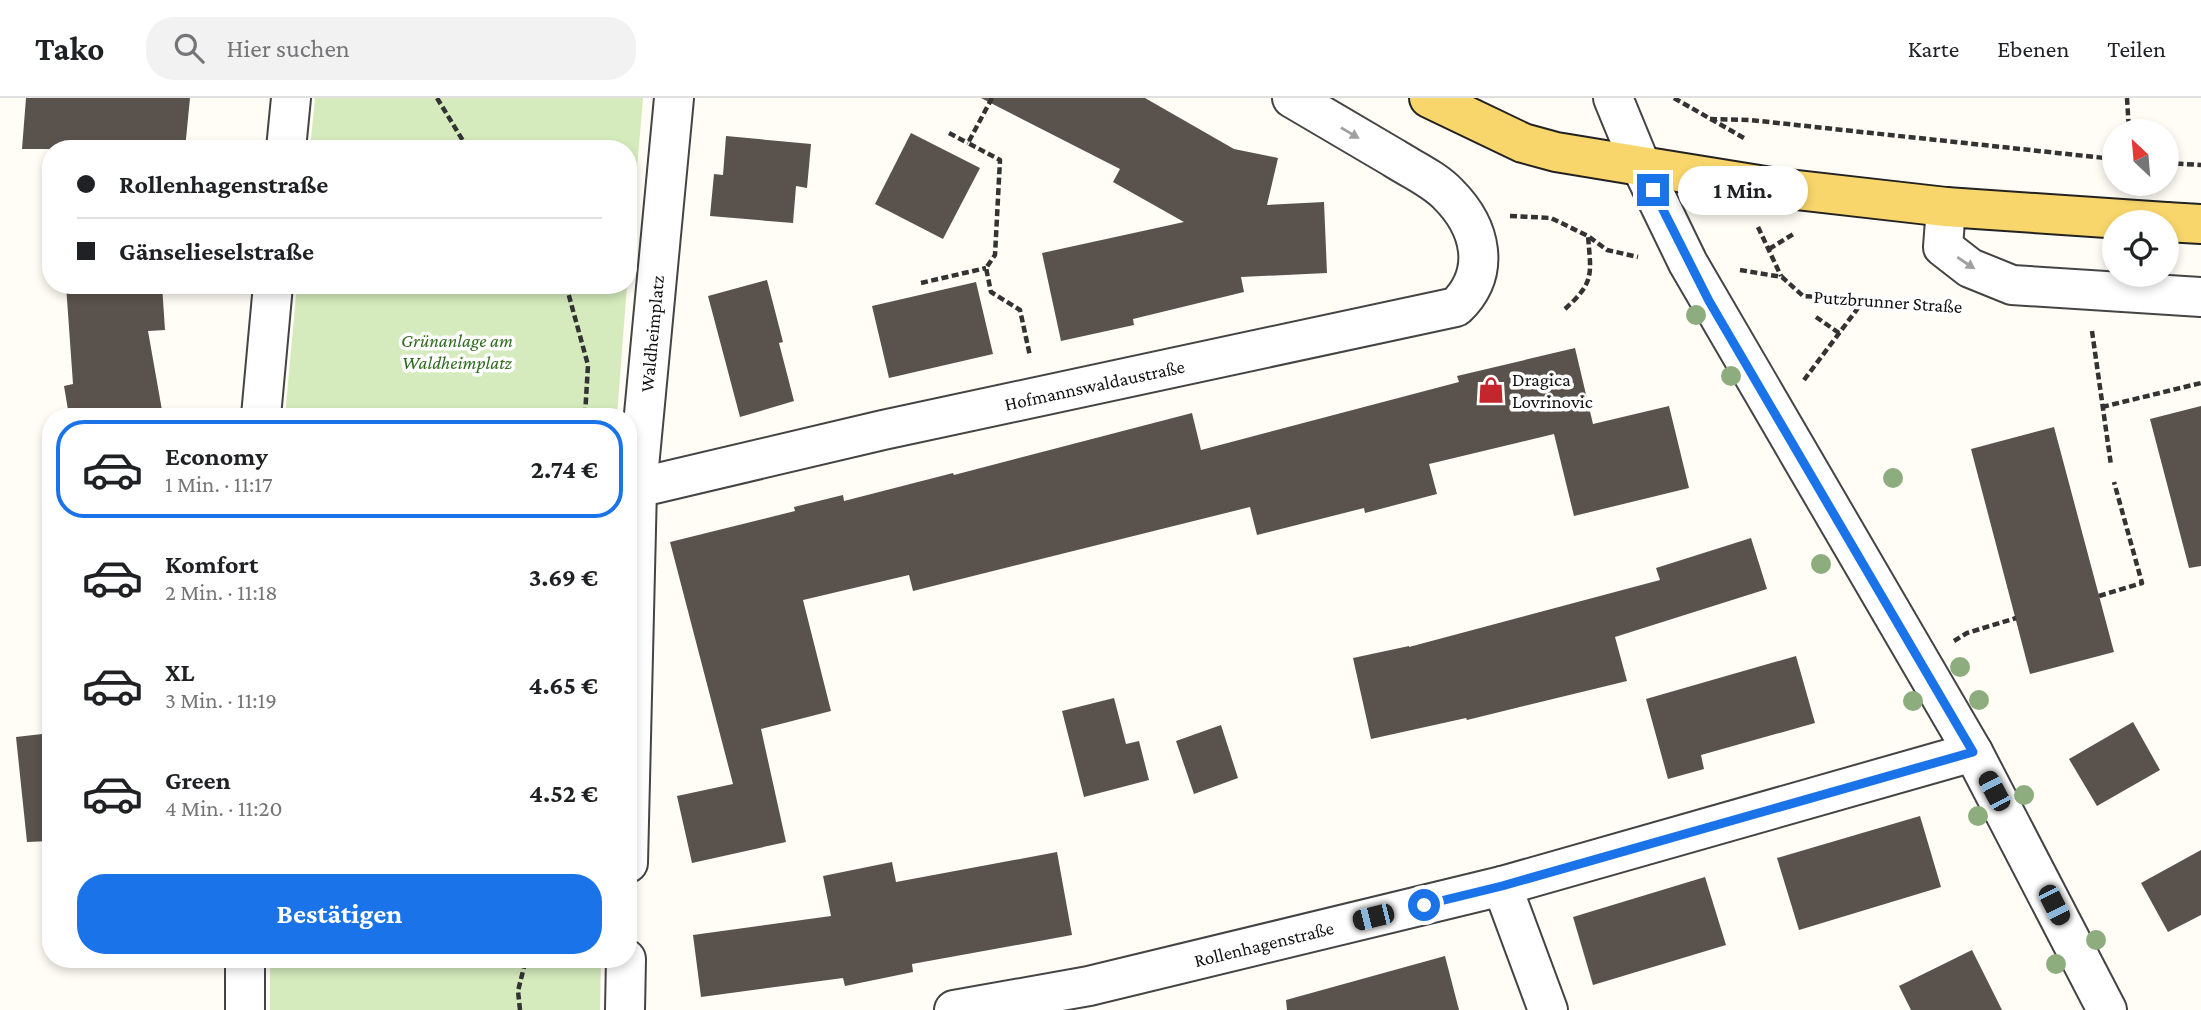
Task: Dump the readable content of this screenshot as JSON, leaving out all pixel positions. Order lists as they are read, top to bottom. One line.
{"streets":{"street":["Putzbrunner Straße","Waldheimplatz","Hofmannswaldaustraße","Rollenhagenstraße"]},"crossings":[["Waldheimplatz","Hofmannswaldaustraße"]],"parks":["Grünanlage am Waldheimplatz"],"places":{"shop":["Dragica Lovrinovic"]},"north":"top left","page":{"header":"Tako","search":"Hier suchen","nav":["Karte","Ebenen","Teilen"],"banner":["Rollenhagenstraße","Gänselieselstraße"],"bubble":"1 Min.","list":[{"name":"Economy","note":"1 Min. · 11:17","value":"2.74 €"},{"name":"Komfort","note":"2 Min. · 11:18","value":"3.69 €"},{"name":"XL","note":"3 Min. · 11:19","value":"4.65 €"},{"name":"Green","note":"4 Min. · 11:20","value":"4.52 €"}],"buttons":"Bestätigen"}}
